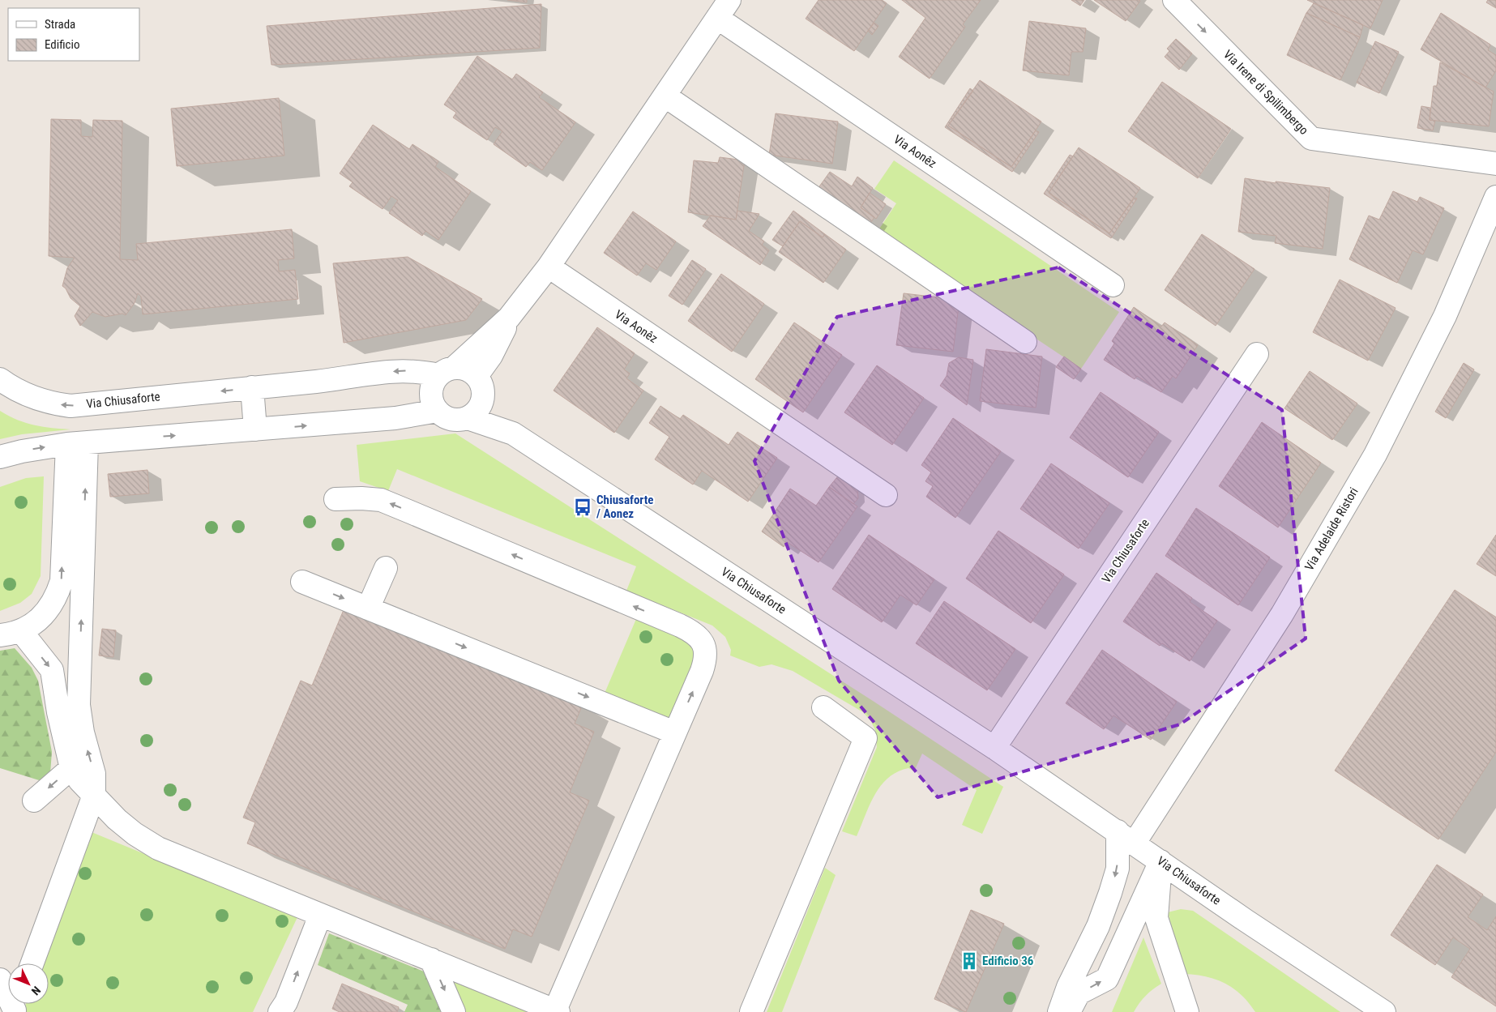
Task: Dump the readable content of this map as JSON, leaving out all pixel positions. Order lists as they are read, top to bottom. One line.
{"streets":{"street":["Via Irene di Spilimbergo","Via Aonêz","Via Chiusaforte","Via Adelaide Ristori"]},"crossings":[["Via Chiusaforte","Via Adelaide Ristori"]],"one_way":["Via Irene di Spilimbergo"],"places":{"bus stop":["Chiusaforte / Aonez"],"building":["Edificio 36"]},"legend":["Strada","Edificio"],"north":"bottom right"}
